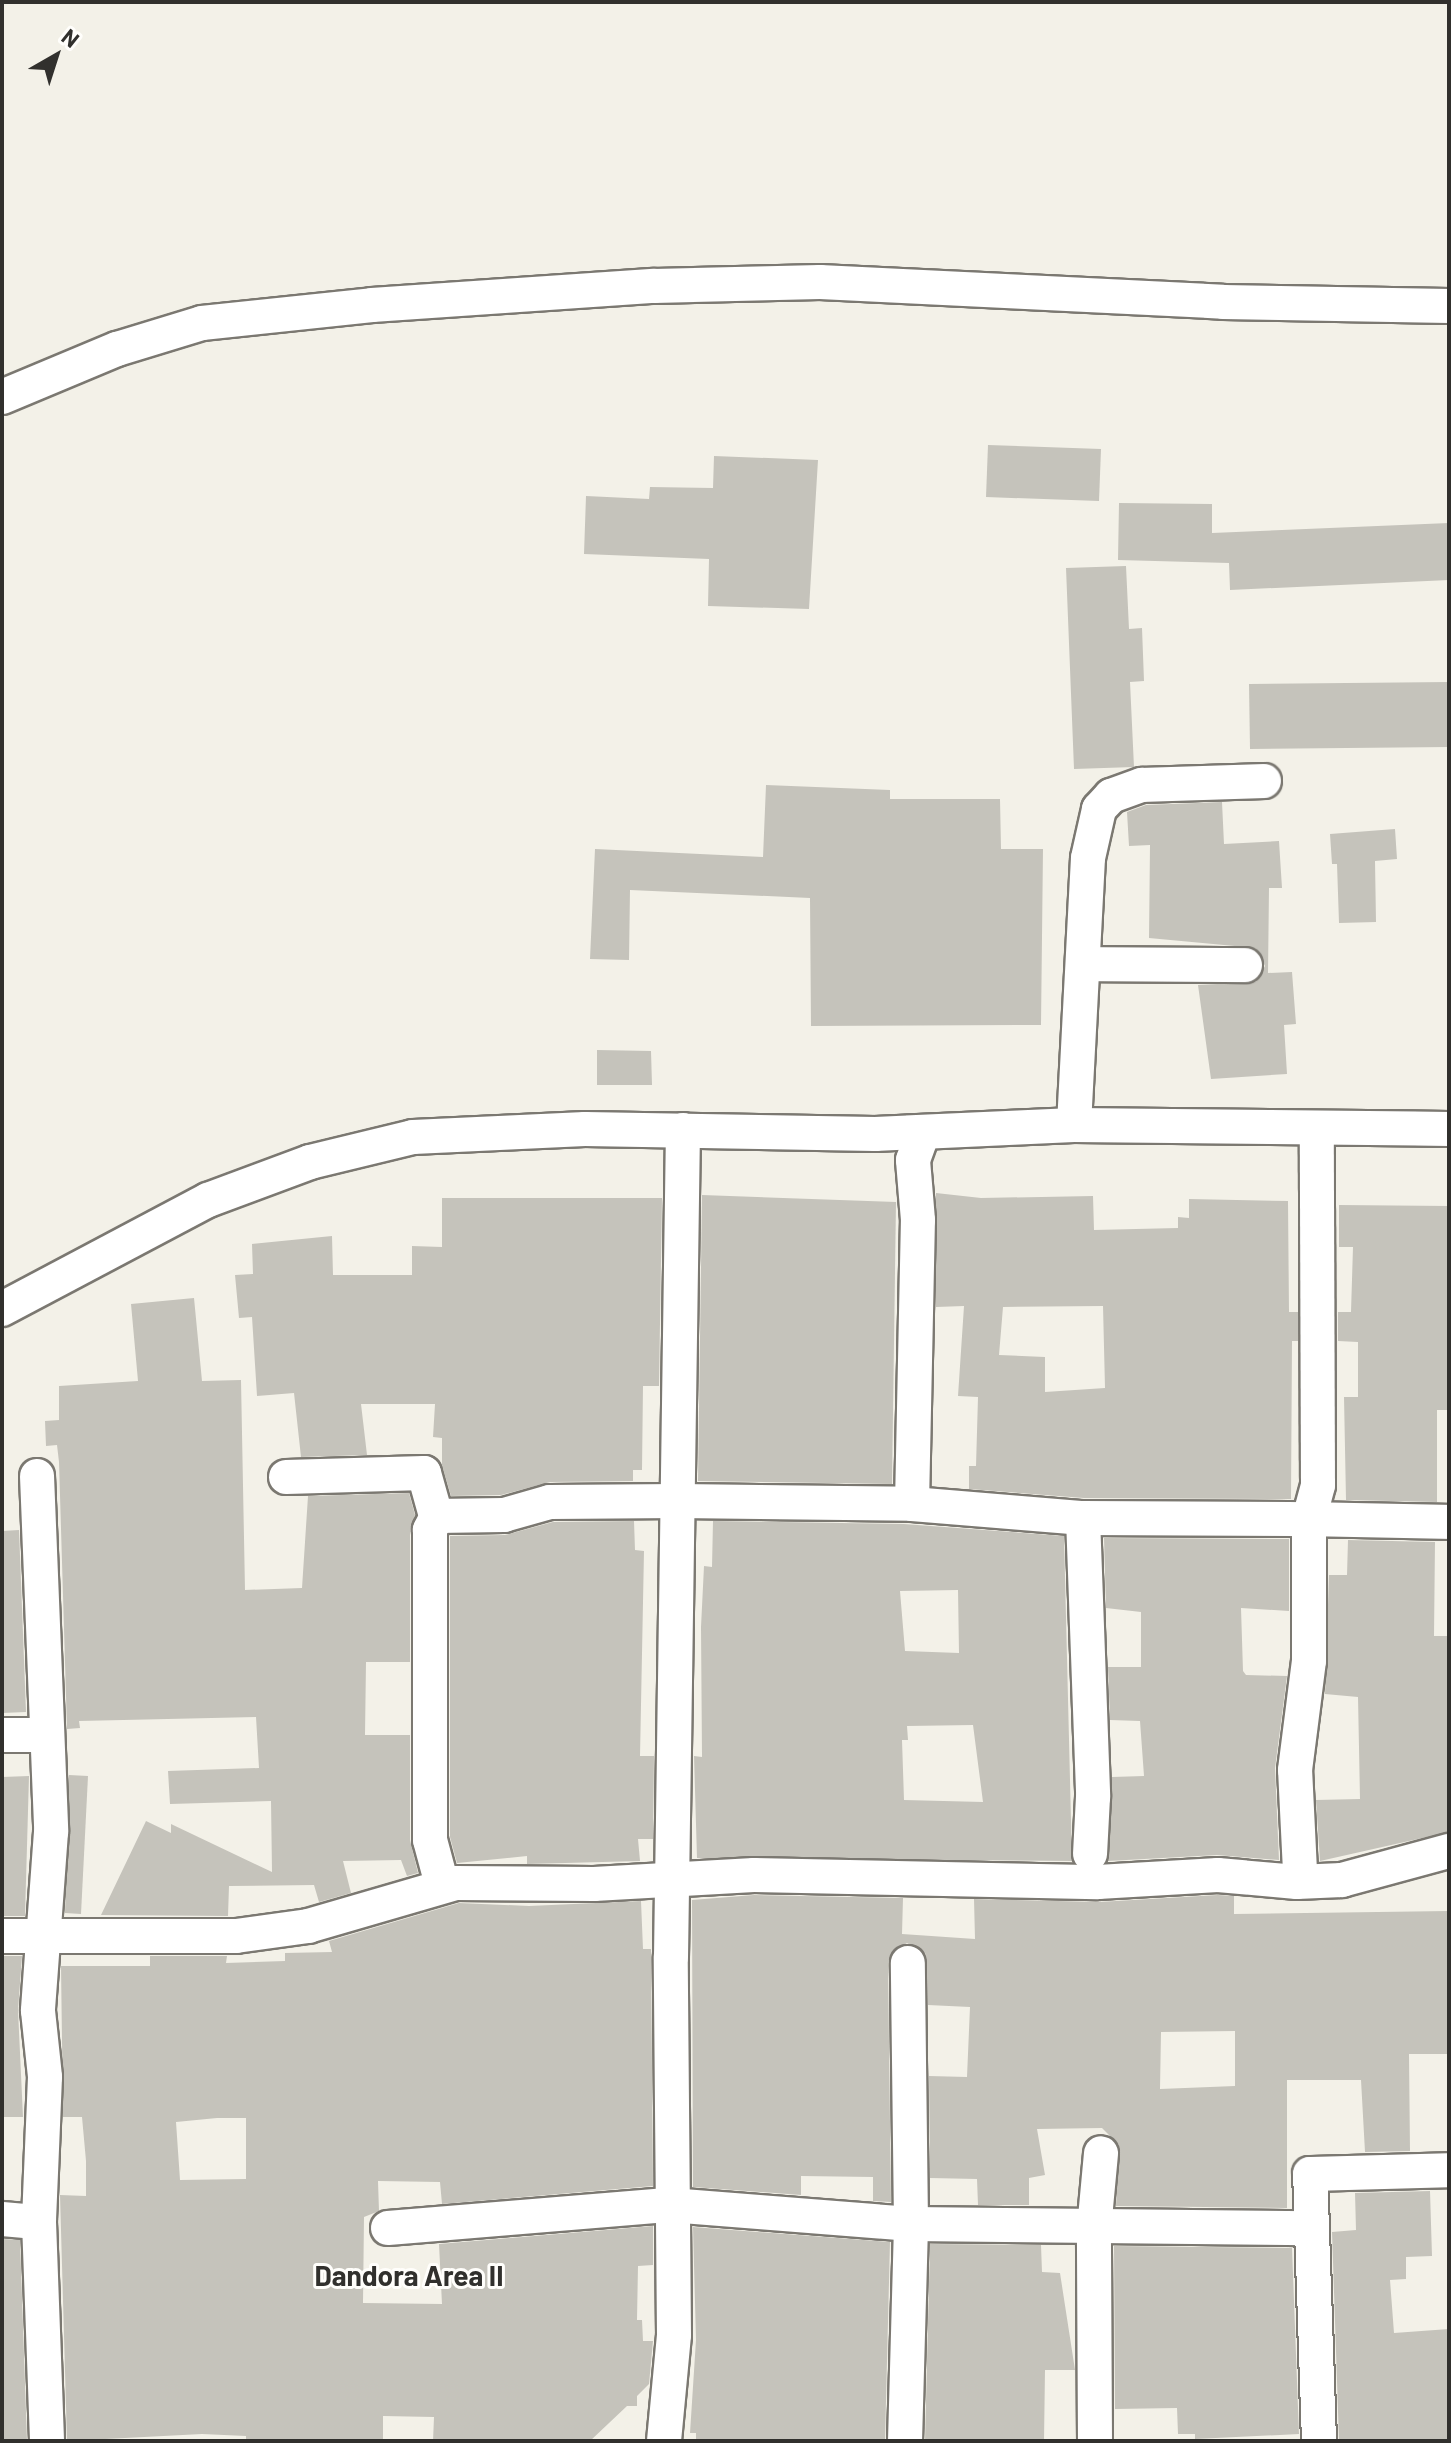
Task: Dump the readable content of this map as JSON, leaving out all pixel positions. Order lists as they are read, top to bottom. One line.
{"districts":["Dandora Area II"],"north":"top right"}
